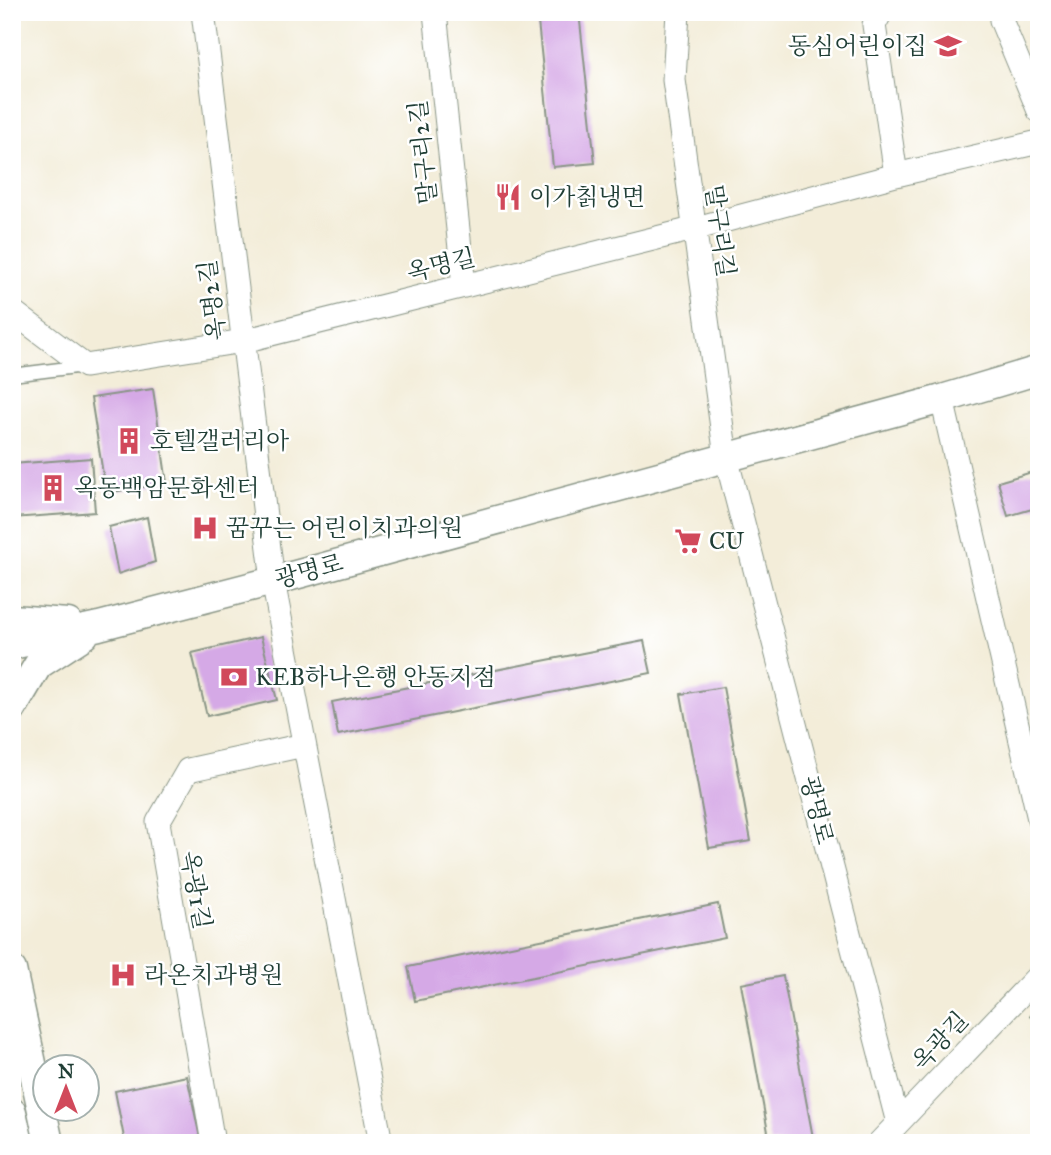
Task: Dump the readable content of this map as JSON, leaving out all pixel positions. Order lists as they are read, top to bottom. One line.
{"streets":{"street":["말구리2길","말구리길","옥명길","옥명2길","광명로","옥광1길","옥광길"]},"crossings":[["말구리2길","옥명길"],["말구리길","옥명길"],["말구리길","광명로"],["옥명길","옥명2길"],["옥명2길","광명로"],["광명로","옥광길"]],"places":{"school or university":["동심어린이집"],"restaurant":["이가칡냉면"],"building":["호텔갤러리아","옥동백암문화센터"],"hospital":["꿈꾸는 어린이치과의원","라온치과병원"],"supermarket":["CU"],"bank":["KEB하나은행 안동지점"]},"north":"top"}
